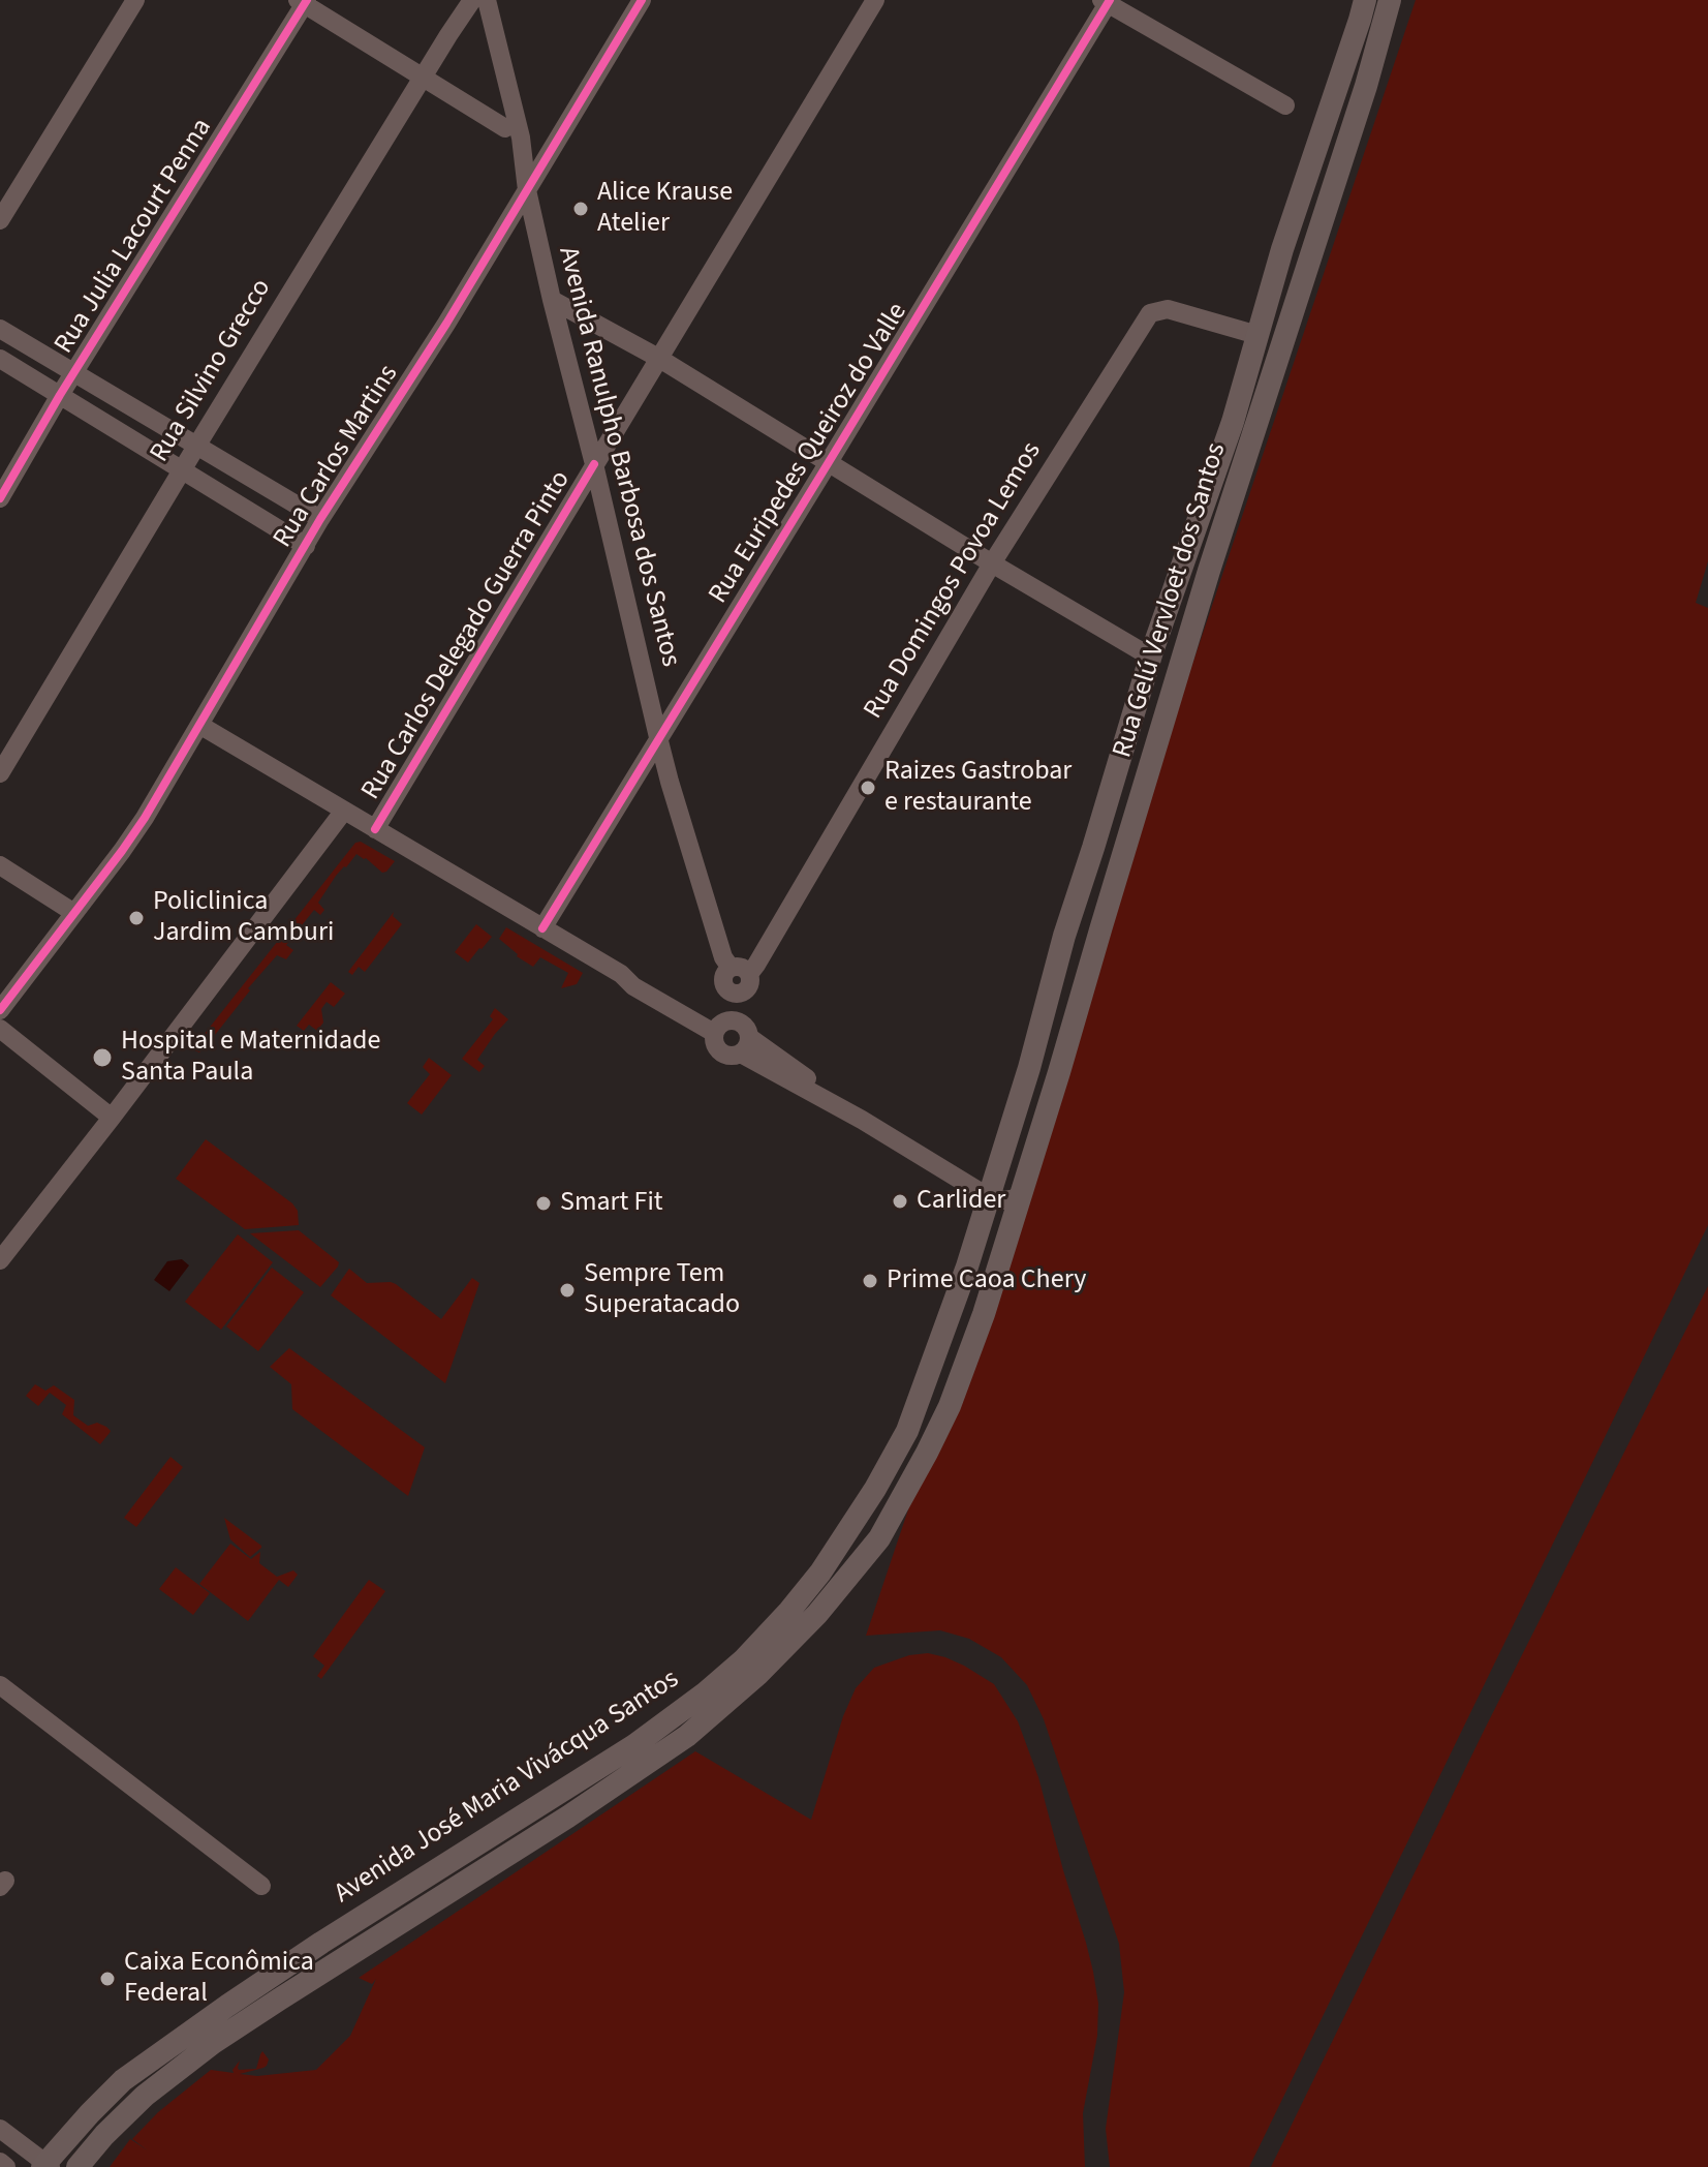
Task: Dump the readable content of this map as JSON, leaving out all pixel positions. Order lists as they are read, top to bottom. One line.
{"streets":{"main road":["Rua Gelú Vervloet dos Santos","Avenida José Maria Vivácqua Santos"],"street":["Rua Julia Lacourt Penna","Rua Silvino Grecco","Rua Euripedes Queiroz do Valle","Rua Carlos Martins","Avenida Ranulpho Barbosa dos Santos","Rua Domingos Povoa Lemos","Rua Carlos Delegado Guerra Pinto"]},"crossings":[["Rua Euripedes Queiroz do Valle","Avenida Ranulpho Barbosa dos Santos"],["Rua Carlos Martins","Avenida Ranulpho Barbosa dos Santos"],["Avenida Ranulpho Barbosa dos Santos","Rua Domingos Povoa Lemos"],["Avenida Ranulpho Barbosa dos Santos","Rua Carlos Delegado Guerra Pinto"],["Rua Domingos Povoa Lemos","Rua Gelú Vervloet dos Santos"],["Rua Gelú Vervloet dos Santos","Avenida José Maria Vivácqua Santos"]],"places":["Alice Krause Atelier","Raizes Gastrobar e restaurante","Policlinica Jardim Camburi","Hospital e Maternidade Santa Paula","Carlider","Smart Fit","Prime Caoa Chery","Sempre Tem Superatacado","Caixa Econômica Federal"]}
